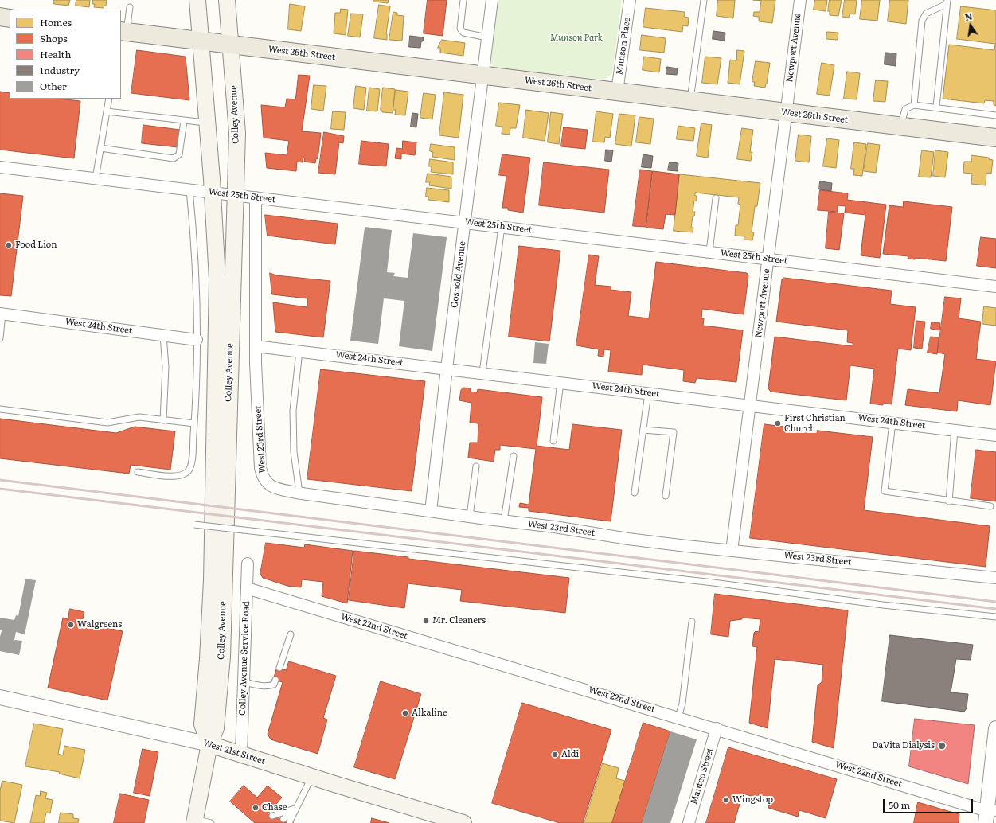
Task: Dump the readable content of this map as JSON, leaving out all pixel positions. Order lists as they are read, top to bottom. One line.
{"streets":{"main road":["West 26th Street","Colley Avenue","West 21st Street"],"street":["Munson Place","Newport Avenue","West 25th Street","Gosnold Avenue","West 24th Street","West 23rd Street","West 22nd Street","Colley Avenue Service Road","Manteo Street"]},"crossings":[["Munson Place","West 26th Street"],["Newport Avenue","West 26th Street"],["Newport Avenue","West 25th Street"],["Newport Avenue","West 24th Street"],["Newport Avenue","West 23rd Street"],["West 26th Street","Colley Avenue"],["West 26th Street","Gosnold Avenue"],["Colley Avenue","West 25th Street"],["Colley Avenue","West 21st Street"],["West 25th Street","Gosnold Avenue"],["West 25th Street","West 23rd Street"],["Gosnold Avenue","West 24th Street"],["Gosnold Avenue","West 23rd Street"],["West 24th Street","West 23rd Street"],["West 22nd Street","Colley Avenue Service Road"],["West 22nd Street","Manteo Street"],["Colley Avenue Service Road","West 21st Street"]],"parks":["Munson Park"],"places":["Food Lion","First Christian Church","Mr. Cleaners","Walgreens","Alkaline","DaVita Dialysis","Aldi","Wingstop","Chase"],"legend":["Homes","Shops","Health","Industry","Other"],"scale_bar":"50 m","north":"top"}
